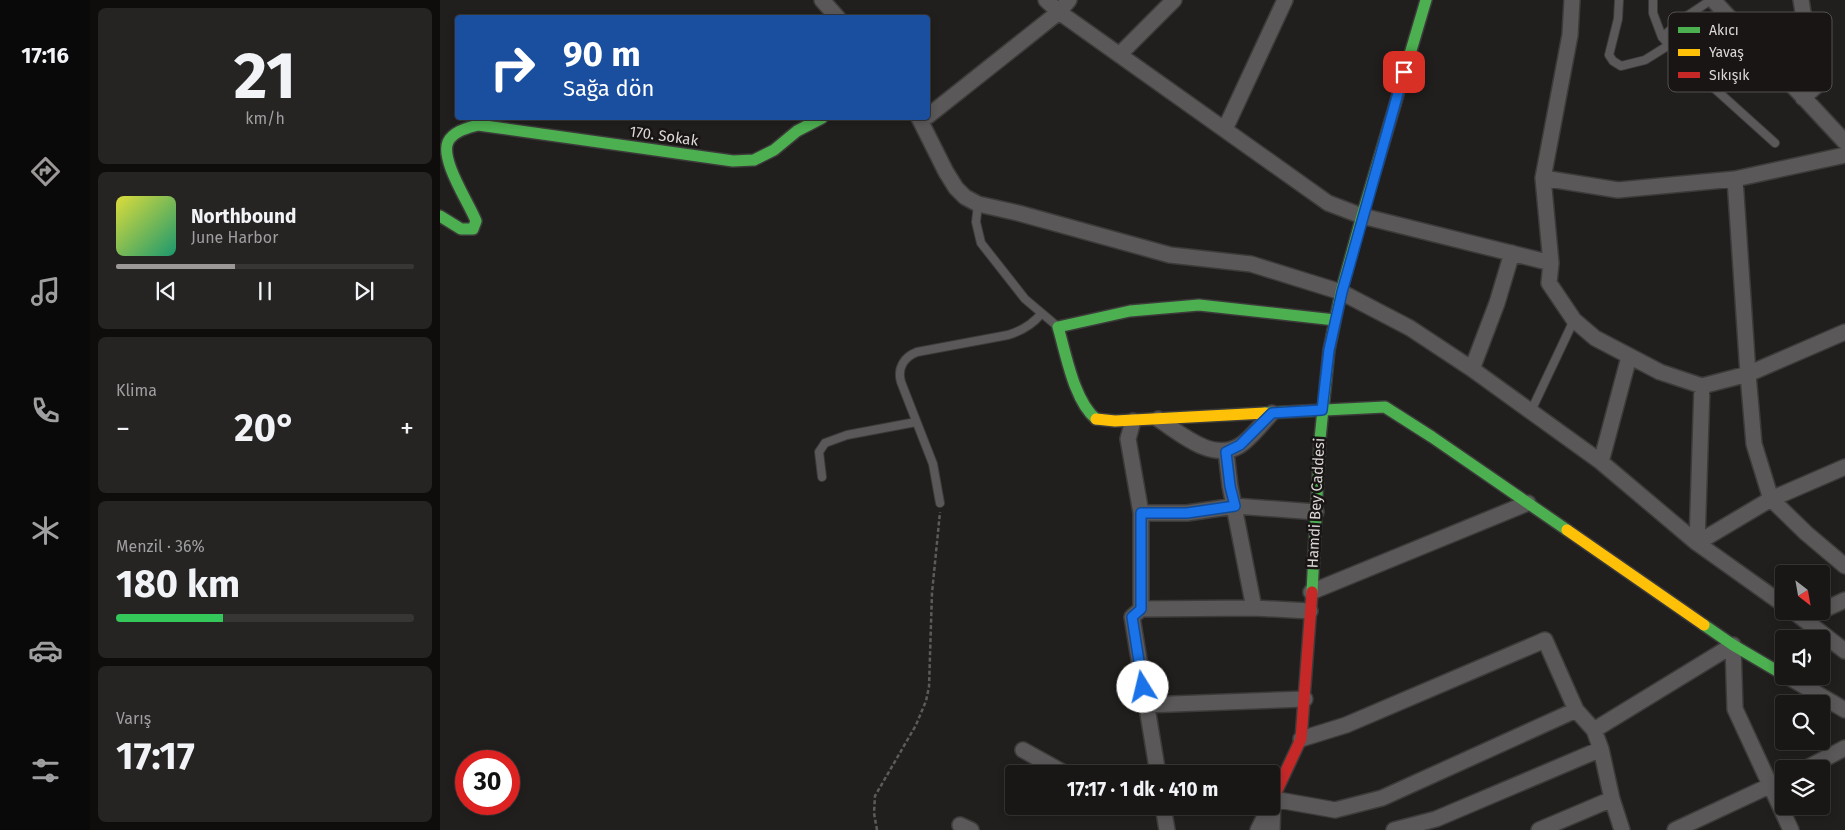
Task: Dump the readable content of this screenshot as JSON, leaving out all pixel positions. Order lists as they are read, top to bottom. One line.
{"streets":{"street":["170. Sokak","Hamdi Bey Caddesi"]},"legend":["Akıcı","Yavaş","Sıkışık"],"north":"bottom right","page":{"tabs":"17:16","tile":[["21","km/h"],"Klima",["Menzil · 36%","180 km"],["Varış","17:17"]],"turn":["90 m","Sağa dön"],"song":["Northbound","June Harbor"],"heat":["−","20°","+"],"limit":"30","trip":"17:17 · 1 dk · 410 m"}}
